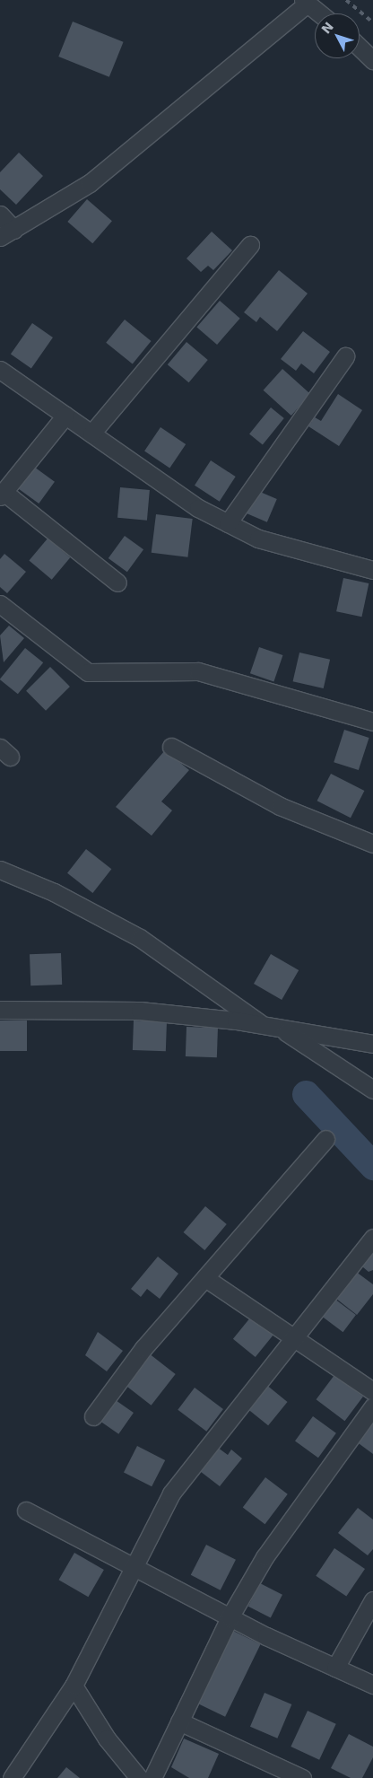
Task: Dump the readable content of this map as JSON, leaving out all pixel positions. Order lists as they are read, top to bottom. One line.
{"north":"top left"}
